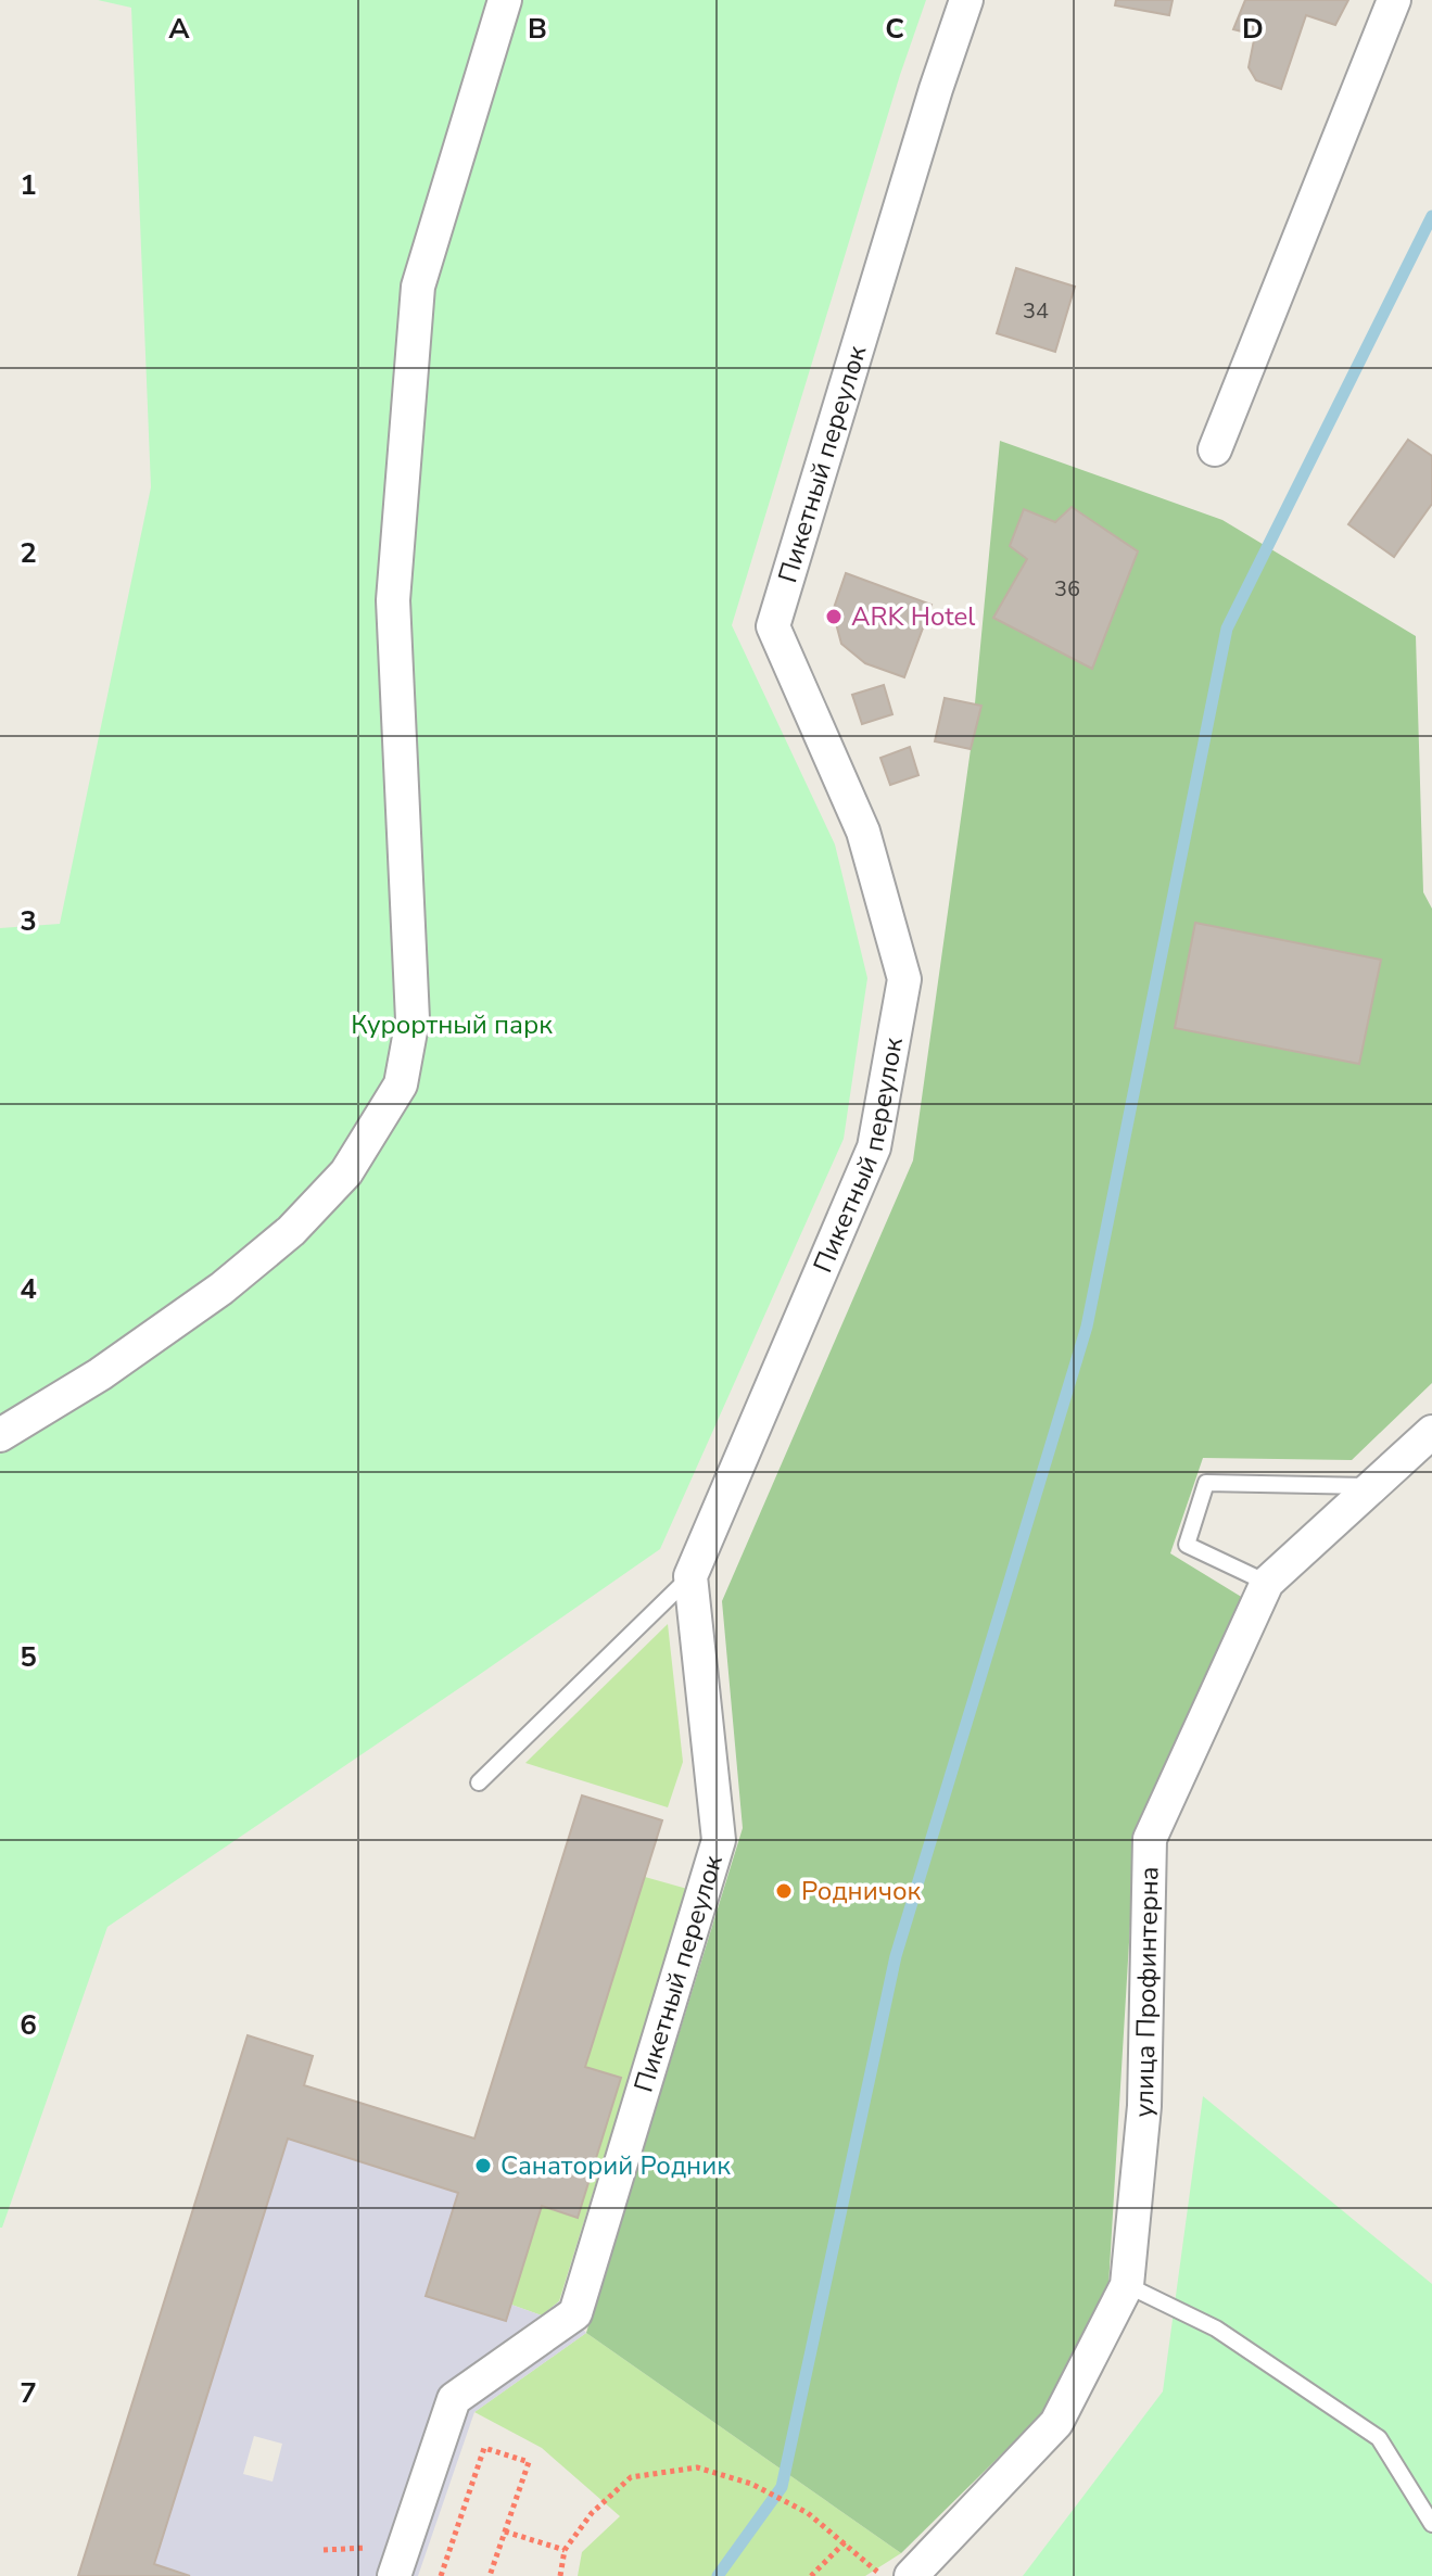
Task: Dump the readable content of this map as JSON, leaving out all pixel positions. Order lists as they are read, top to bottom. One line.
{"streets":{"street":["Пикетный переулок","улица Профинтерна"]},"parks":["Курортный парк"],"places":["ARK Hotel","Родничок","Санаторий Родник"],"house_numbers":["34","36"],"grid":{"columns":["A","B","C","D"],"rows":["1","2","3","4","5","6","7"]}}
